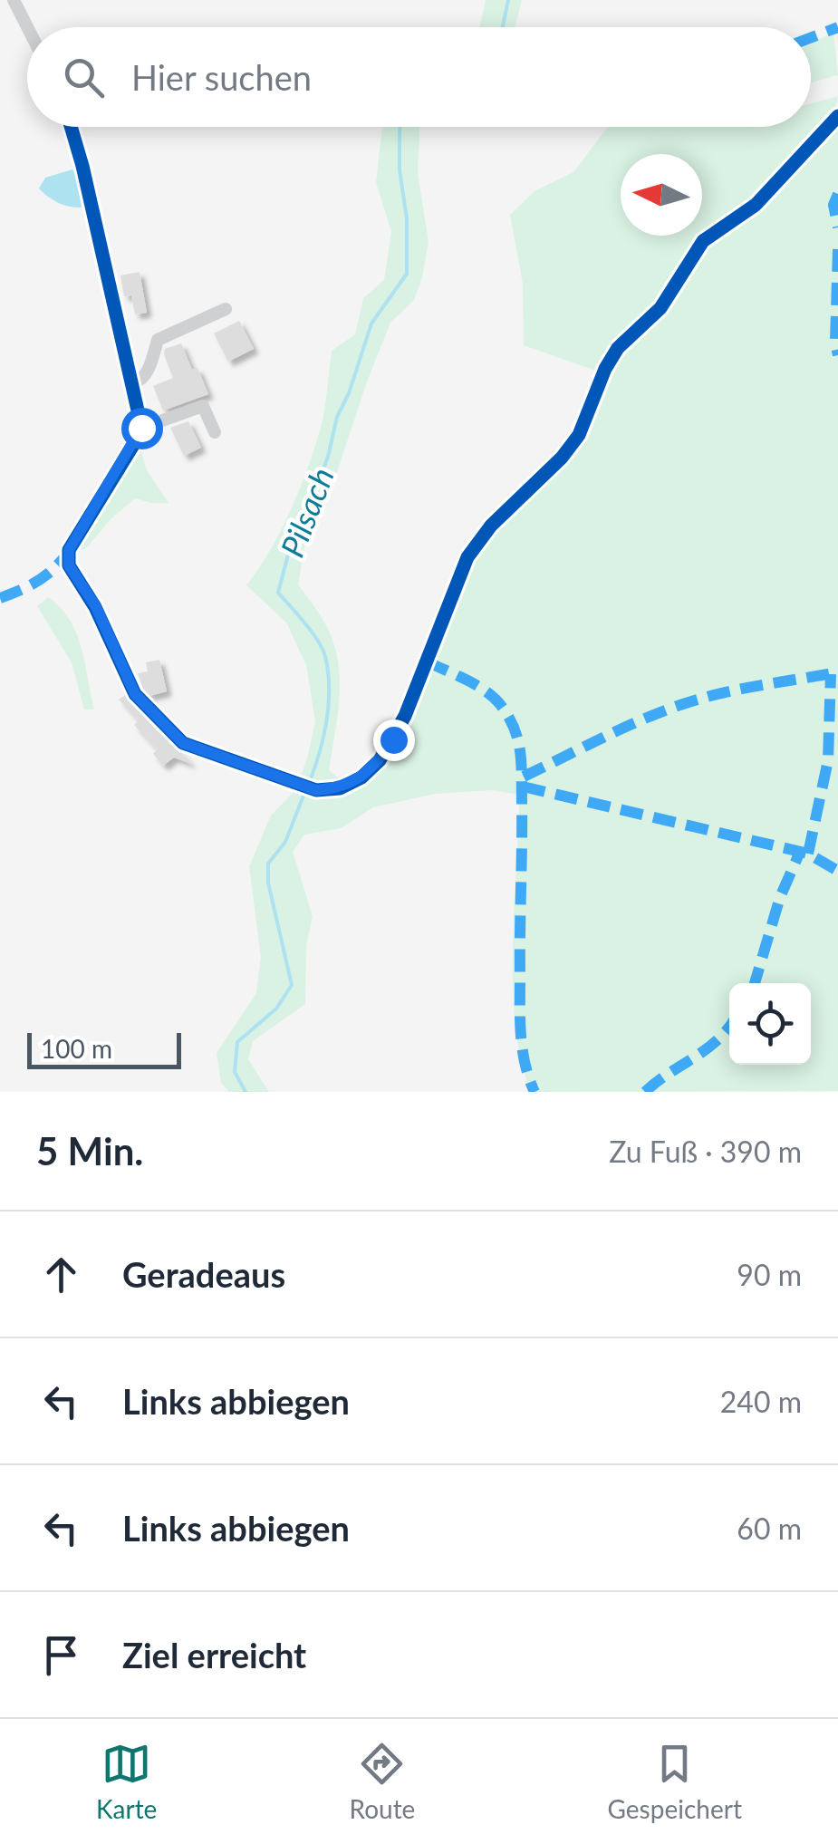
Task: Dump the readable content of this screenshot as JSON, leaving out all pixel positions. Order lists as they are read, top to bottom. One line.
{"water":["Pilsach"],"scale_bar":"100 m","north":"left","page":{"search":"Hier suchen","scale":"100 m","heading":["5 Min.","Zu Fuß · 390 m"],"list":[["Geradeaus","90 m"],["Links abbiegen","240 m"],["Links abbiegen","60 m"],"Ziel erreicht"],"nav":["Karte","Route","Gespeichert"]}}
